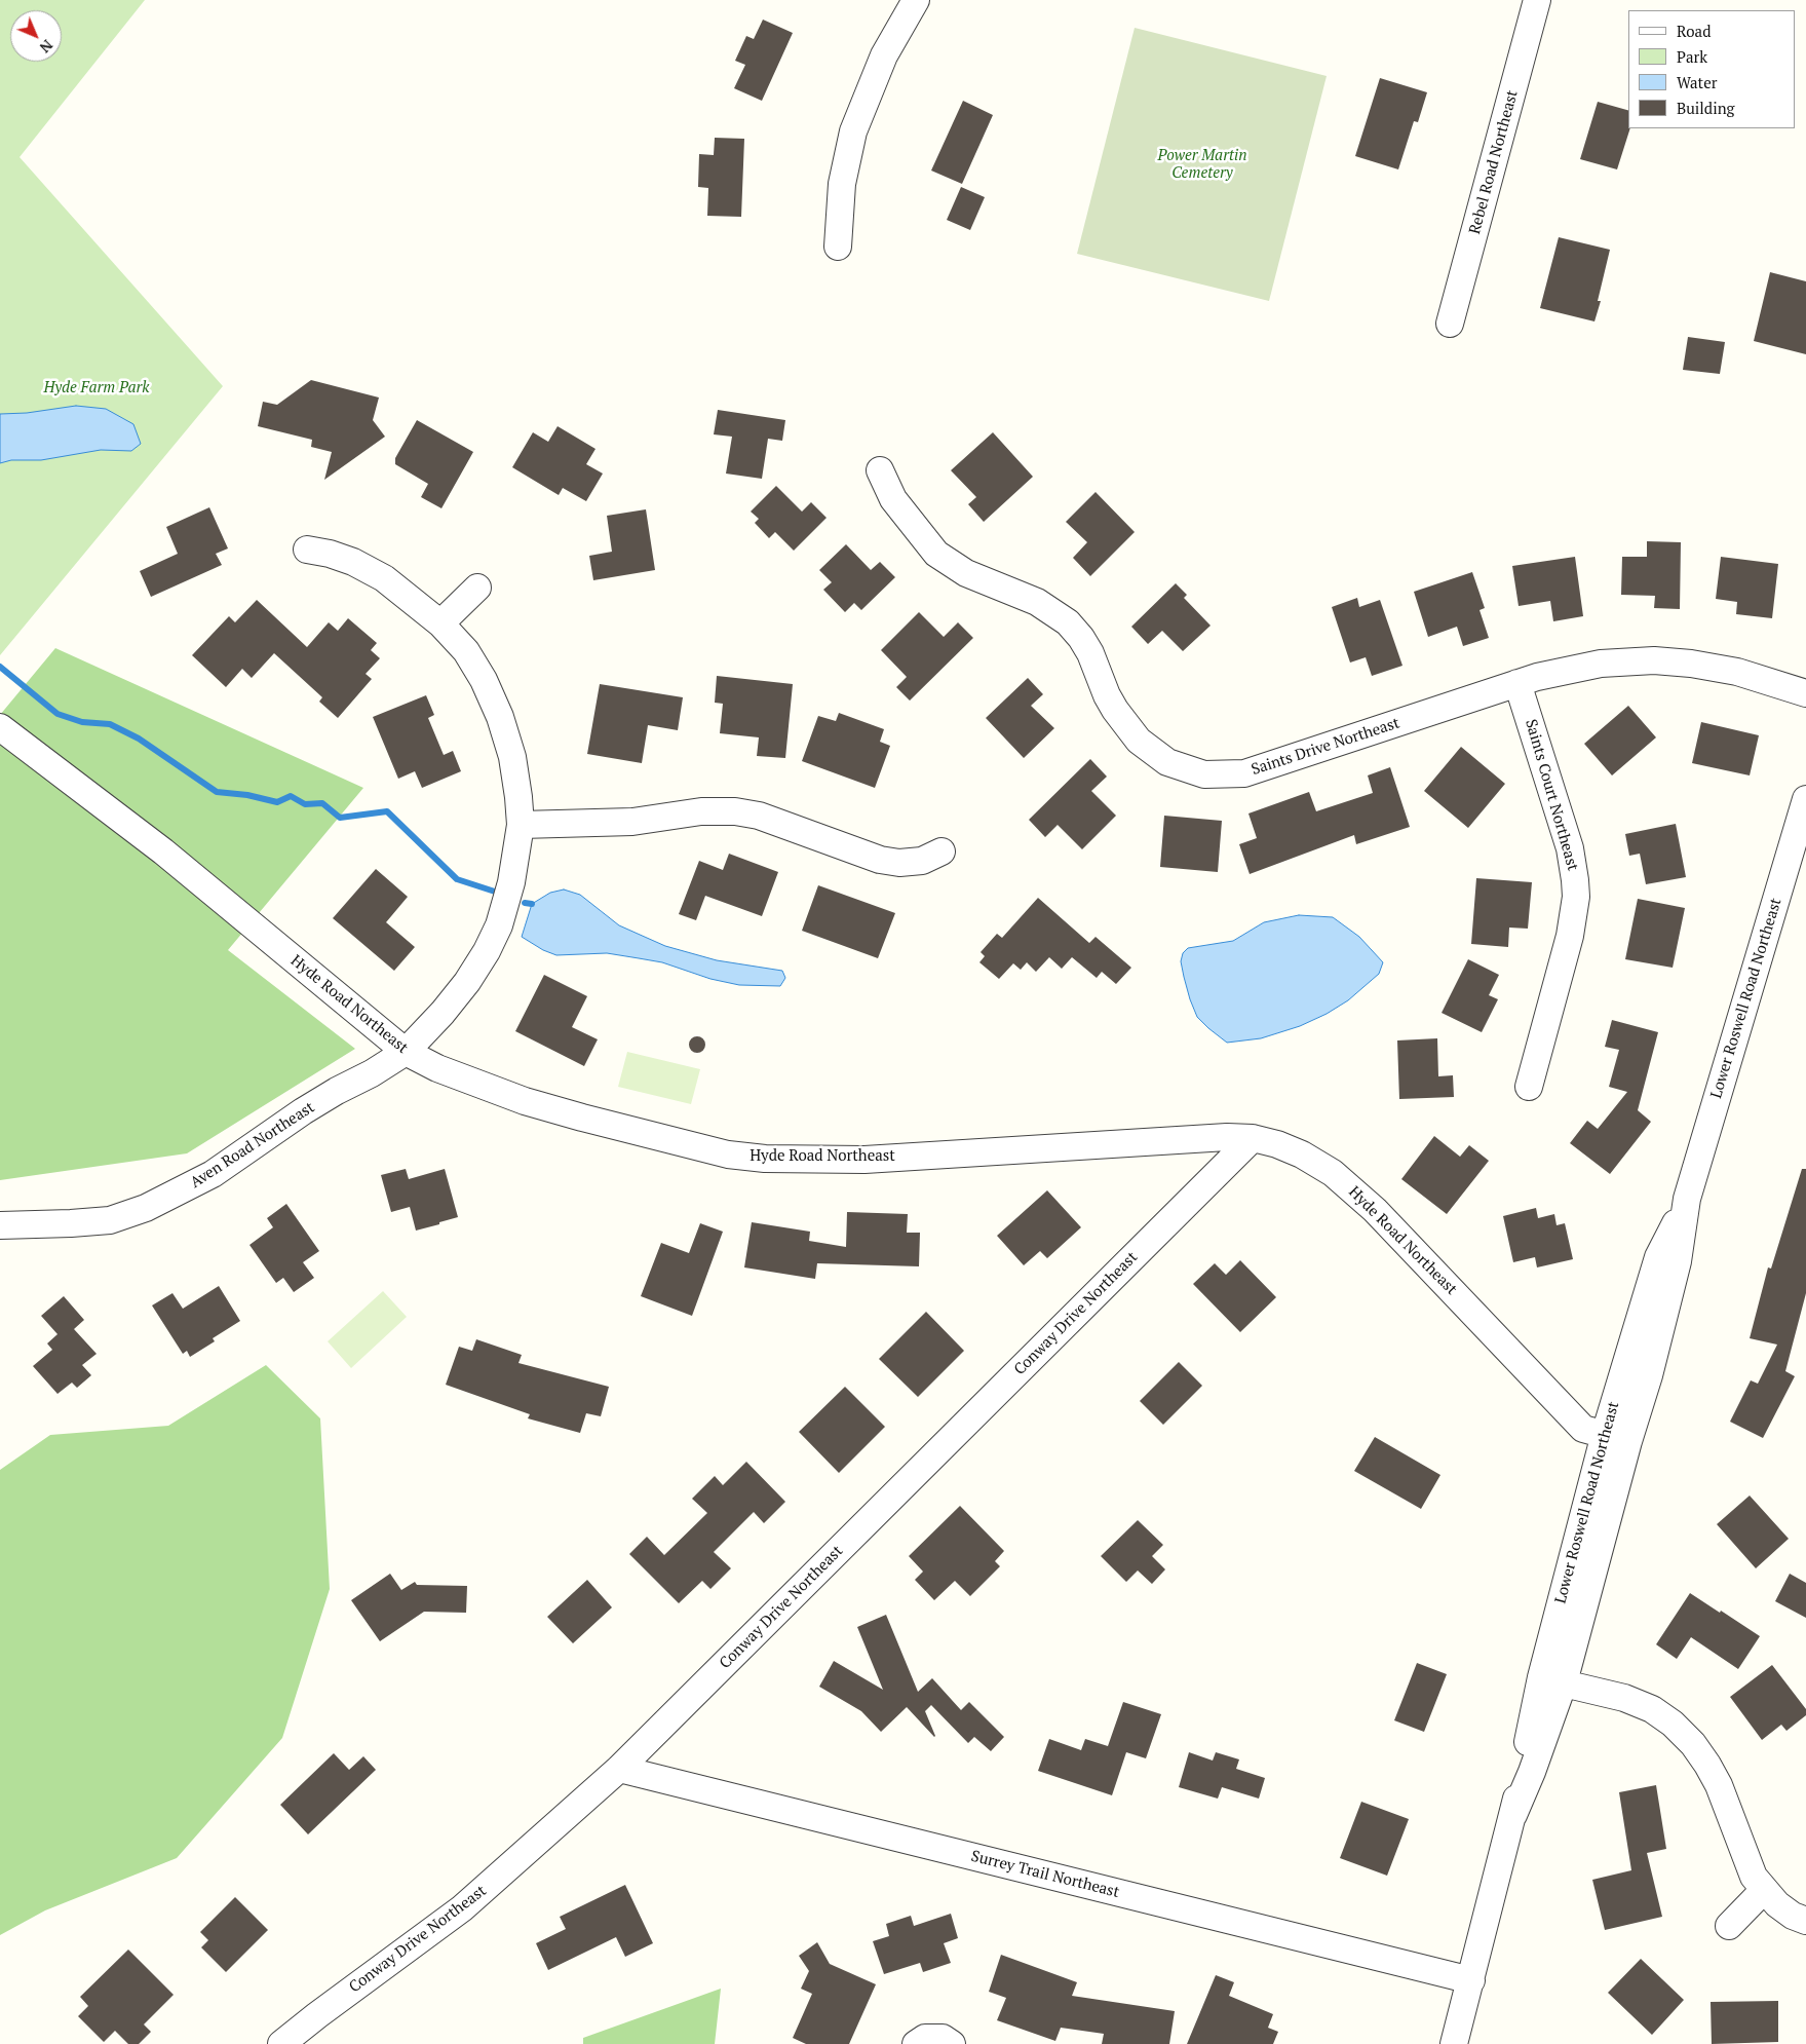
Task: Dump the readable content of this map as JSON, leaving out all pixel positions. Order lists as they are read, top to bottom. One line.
{"streets":{"street":["Rebel Road Northeast","Saints Drive Northeast","Saints Court Northeast","Lower Roswell Road Northeast","Hyde Road Northeast","Aven Road Northeast","Conway Drive Northeast","Surrey Trail Northeast"]},"crossings":[["Saints Drive Northeast","Saints Court Northeast"],["Lower Roswell Road Northeast","Hyde Road Northeast"],["Lower Roswell Road Northeast","Surrey Trail Northeast"],["Hyde Road Northeast","Aven Road Northeast"],["Hyde Road Northeast","Conway Drive Northeast"],["Conway Drive Northeast","Surrey Trail Northeast"]],"parks":["Power Martin Cemetery","Hyde Farm Park"],"legend":["Road","Park","Water","Building"],"north":"bottom right"}
